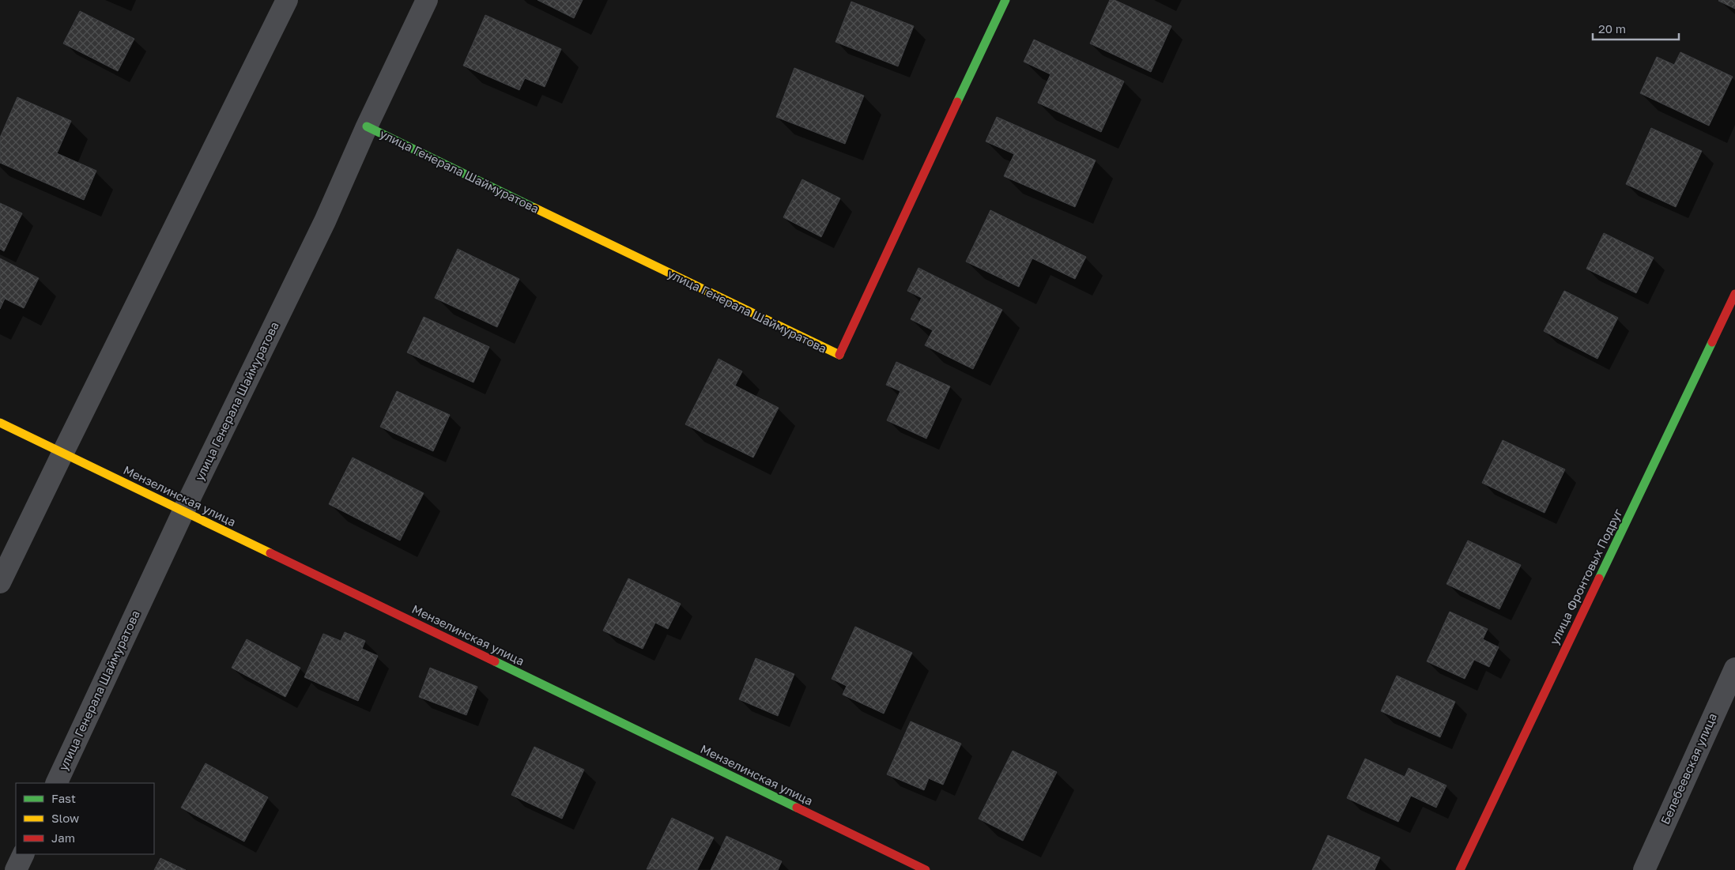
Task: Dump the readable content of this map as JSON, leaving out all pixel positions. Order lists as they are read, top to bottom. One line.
{"streets":{"street":["улица Генерала Шаймуратова","Мензелинская улица","улица Фронтовых Подруг","Белебеевская улица"]},"crossings":[["улица Генерала Шаймуратова","Мензелинская улица"]],"legend":["Fast","Slow","Jam"],"scale_bar":"20 m"}
